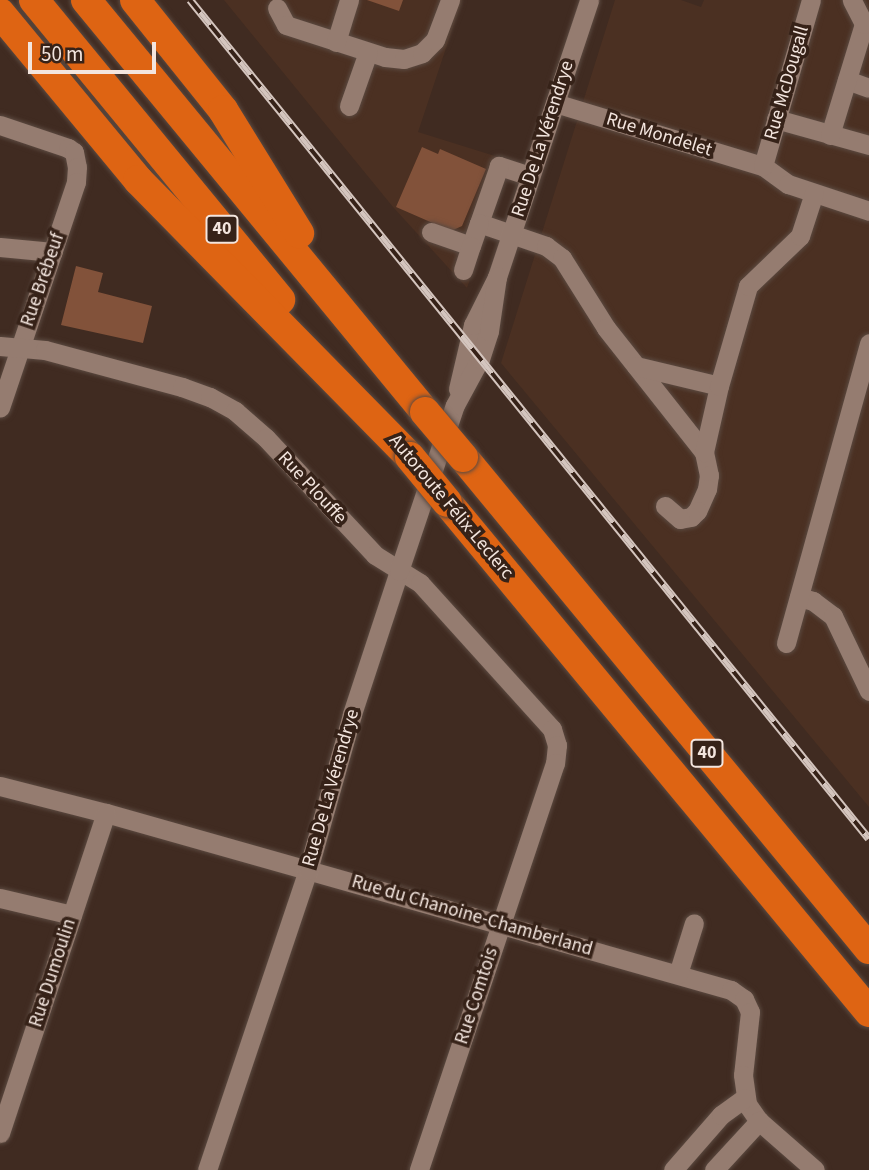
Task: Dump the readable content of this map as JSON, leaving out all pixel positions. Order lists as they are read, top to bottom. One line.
{"streets":{"highway":["40","Autoroute Félix-Leclerc"],"street":["Rue McDougall","Rue Mondelet","Rue De La Vérendrye","Rue Brébeuf","Rue Plouffe","Rue du Chanoine-Chamberland","Rue Dumoulin","Rue Comtois"]},"crossings":[["Rue McDougall","Rue Mondelet"],["Rue Mondelet","Rue De La Vérendrye"],["Rue De La Vérendrye","Rue Plouffe"],["Rue De La Vérendrye","Rue du Chanoine-Chamberland"],["Rue Brébeuf","Rue Plouffe"],["Rue Plouffe","Rue Comtois"],["Rue du Chanoine-Chamberland","Rue Dumoulin"],["Rue du Chanoine-Chamberland","Rue Comtois"]],"scale_bar":"50 m"}
